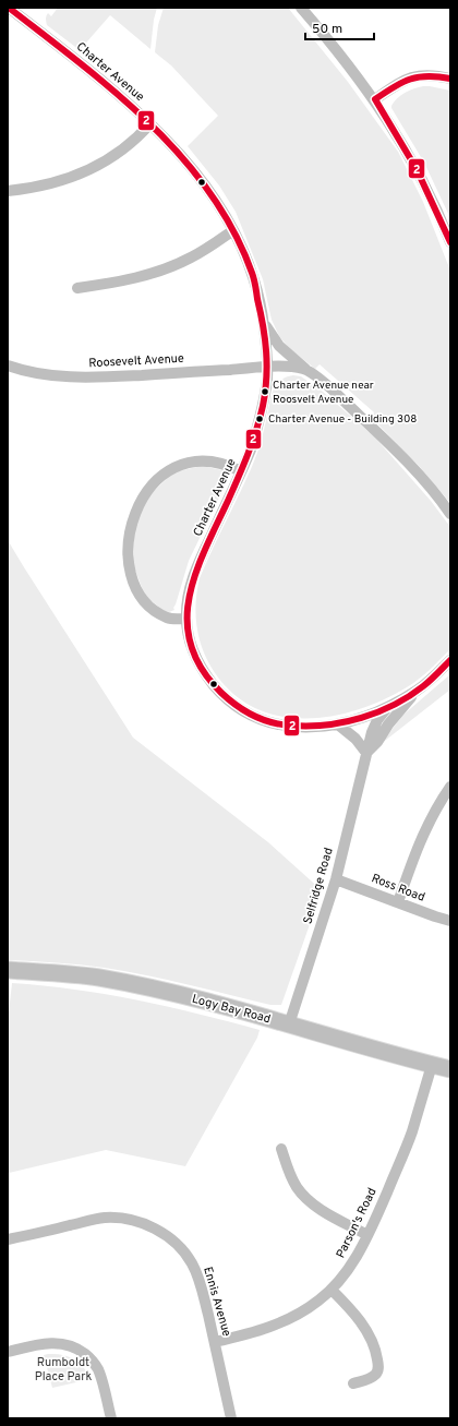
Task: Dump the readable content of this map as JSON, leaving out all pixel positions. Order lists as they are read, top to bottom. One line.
{"streets":{"main road":["Logy Bay Road"],"street":["Charter Avenue","Roosevelt Avenue","Selfridge Road","Ross Road","Parson's Road","Ennis Avenue"]},"crossings":[["Charter Avenue","Roosevelt Avenue"],["Charter Avenue","Selfridge Road"],["Selfridge Road","Ross Road"],["Selfridge Road","Logy Bay Road"],["Logy Bay Road","Parson's Road"],["Parson's Road","Ennis Avenue"]],"parks":["Rumboldt Place Park"],"places":["Charter Avenue near Roosvelt Avenue","Charter Avenue - Building 308"],"lines":["transit line 2"],"scale_bar":"50 m"}
